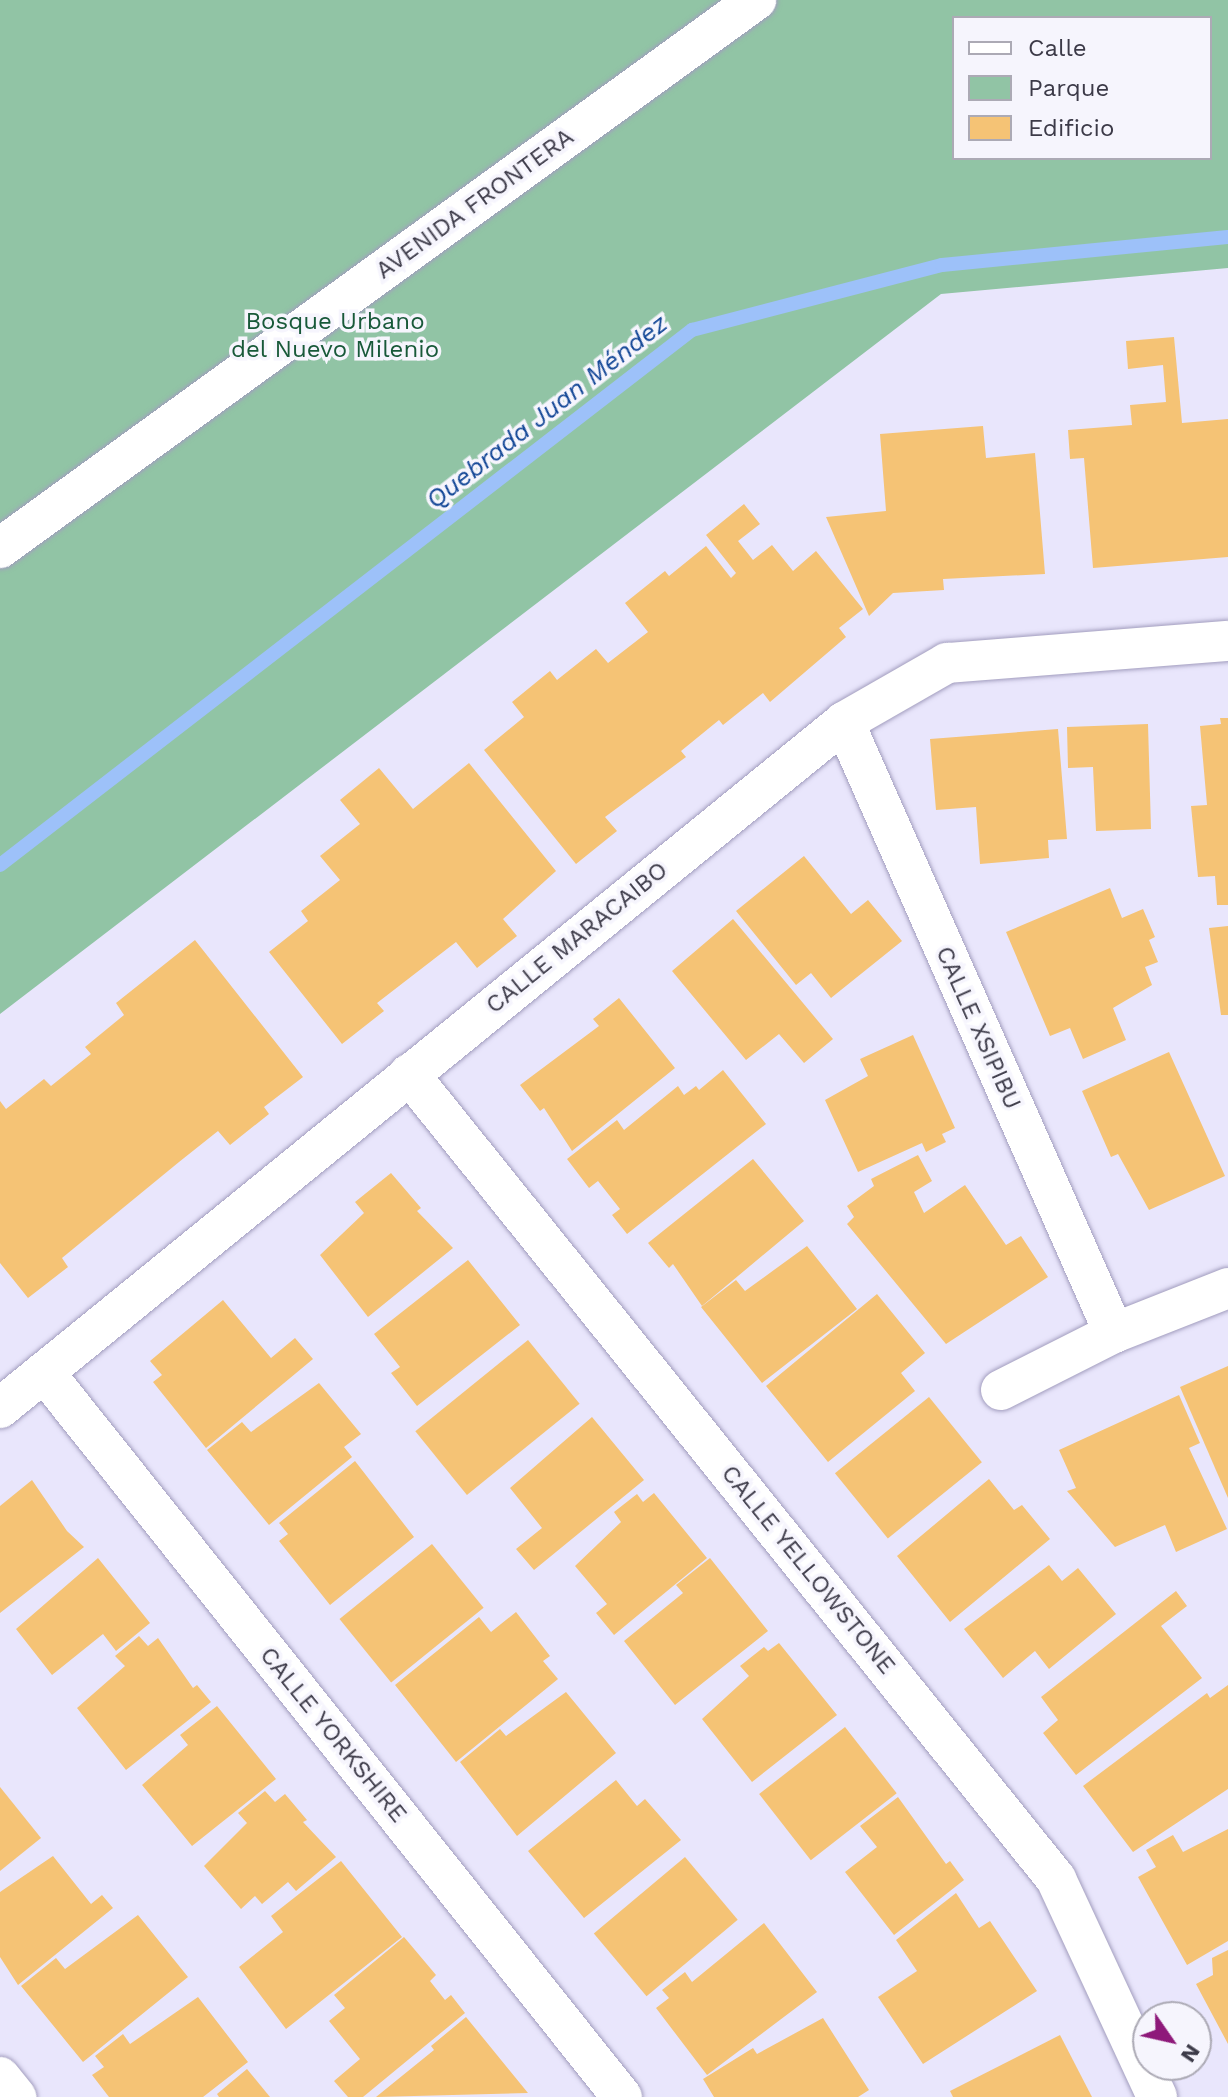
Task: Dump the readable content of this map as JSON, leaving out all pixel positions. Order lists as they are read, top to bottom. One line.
{"streets":{"street":["AVENIDA FRONTERA","CALLE MARACAIBO","CALLE XSIPIBU","CALLE YELLOWSTONE","CALLE YORKSHIRE"]},"crossings":[["CALLE MARACAIBO","CALLE XSIPIBU"],["CALLE MARACAIBO","CALLE YELLOWSTONE"],["CALLE MARACAIBO","CALLE YORKSHIRE"]],"water":["Quebrada Juan Méndez"],"parks":["Bosque Urbano del Nuevo Milenio"],"legend":["Calle","Parque","Edificio"],"north":"bottom right"}
